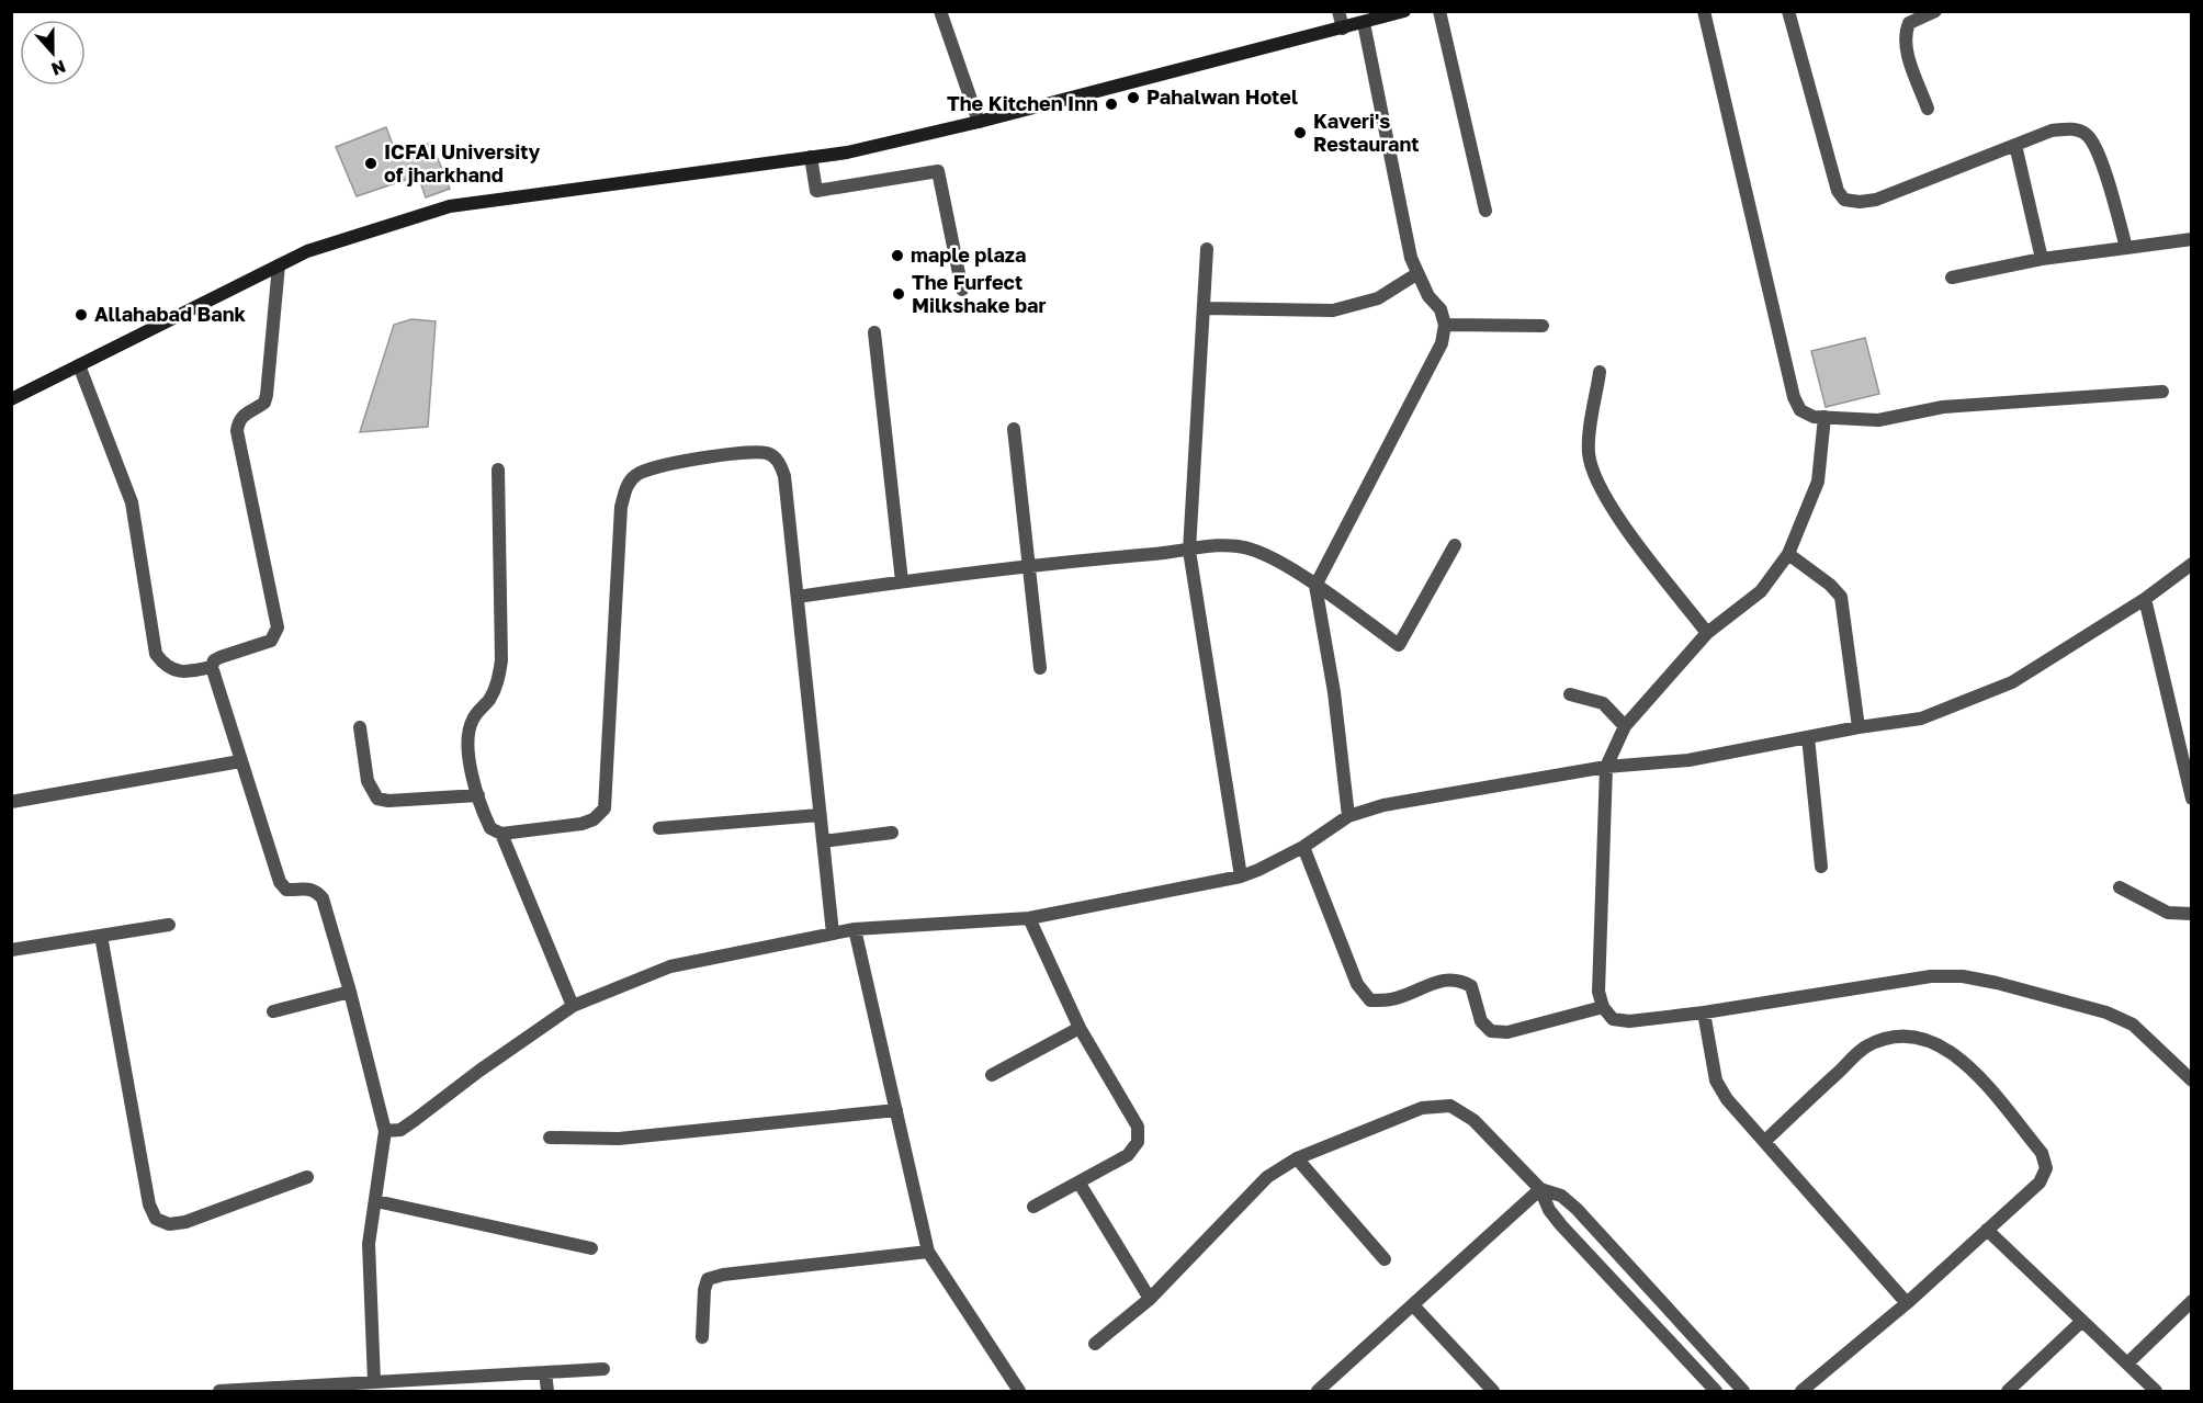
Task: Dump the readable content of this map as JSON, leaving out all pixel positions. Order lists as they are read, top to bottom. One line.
{"places":["Pahalwan Hotel","The Kitchen Inn","Kaveri's Restaurant","ICFAI University of jharkhand","maple plaza","The Furfect Milkshake bar","Allahabad Bank"],"north":"bottom"}
